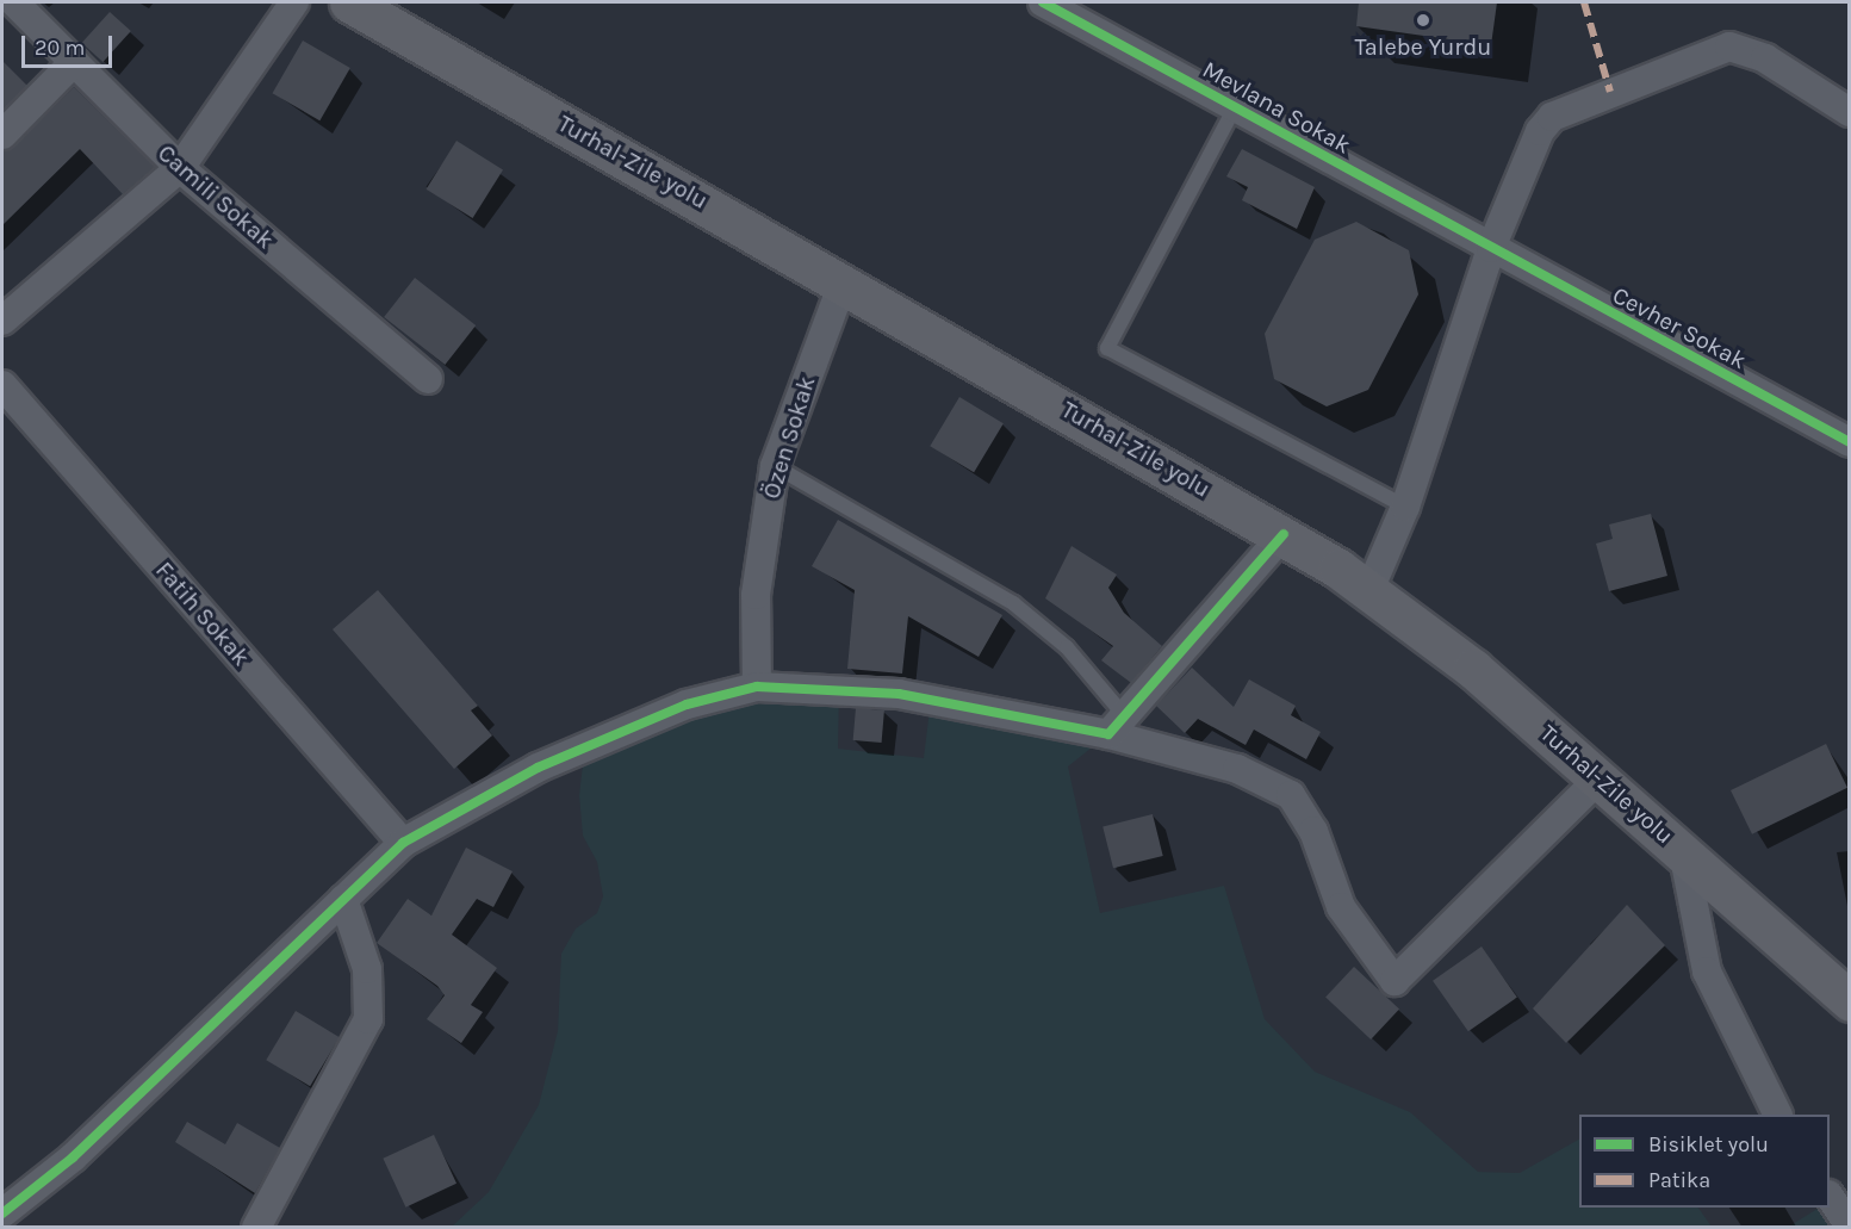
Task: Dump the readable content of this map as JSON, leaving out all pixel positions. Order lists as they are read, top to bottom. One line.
{"streets":{"main road":["Turhal-Zile yolu"],"street":["Mevlana Sokak","Camili Sokak","Cevher Sokak","Özen Sokak","Fatih Sokak"]},"crossings":[["Mevlana Sokak","Cevher Sokak"],["Turhal-Zile yolu","Özen Sokak"]],"places":["Talebe Yurdu"],"legend":["Bisiklet yolu","Patika"],"scale_bar":"20 m"}
